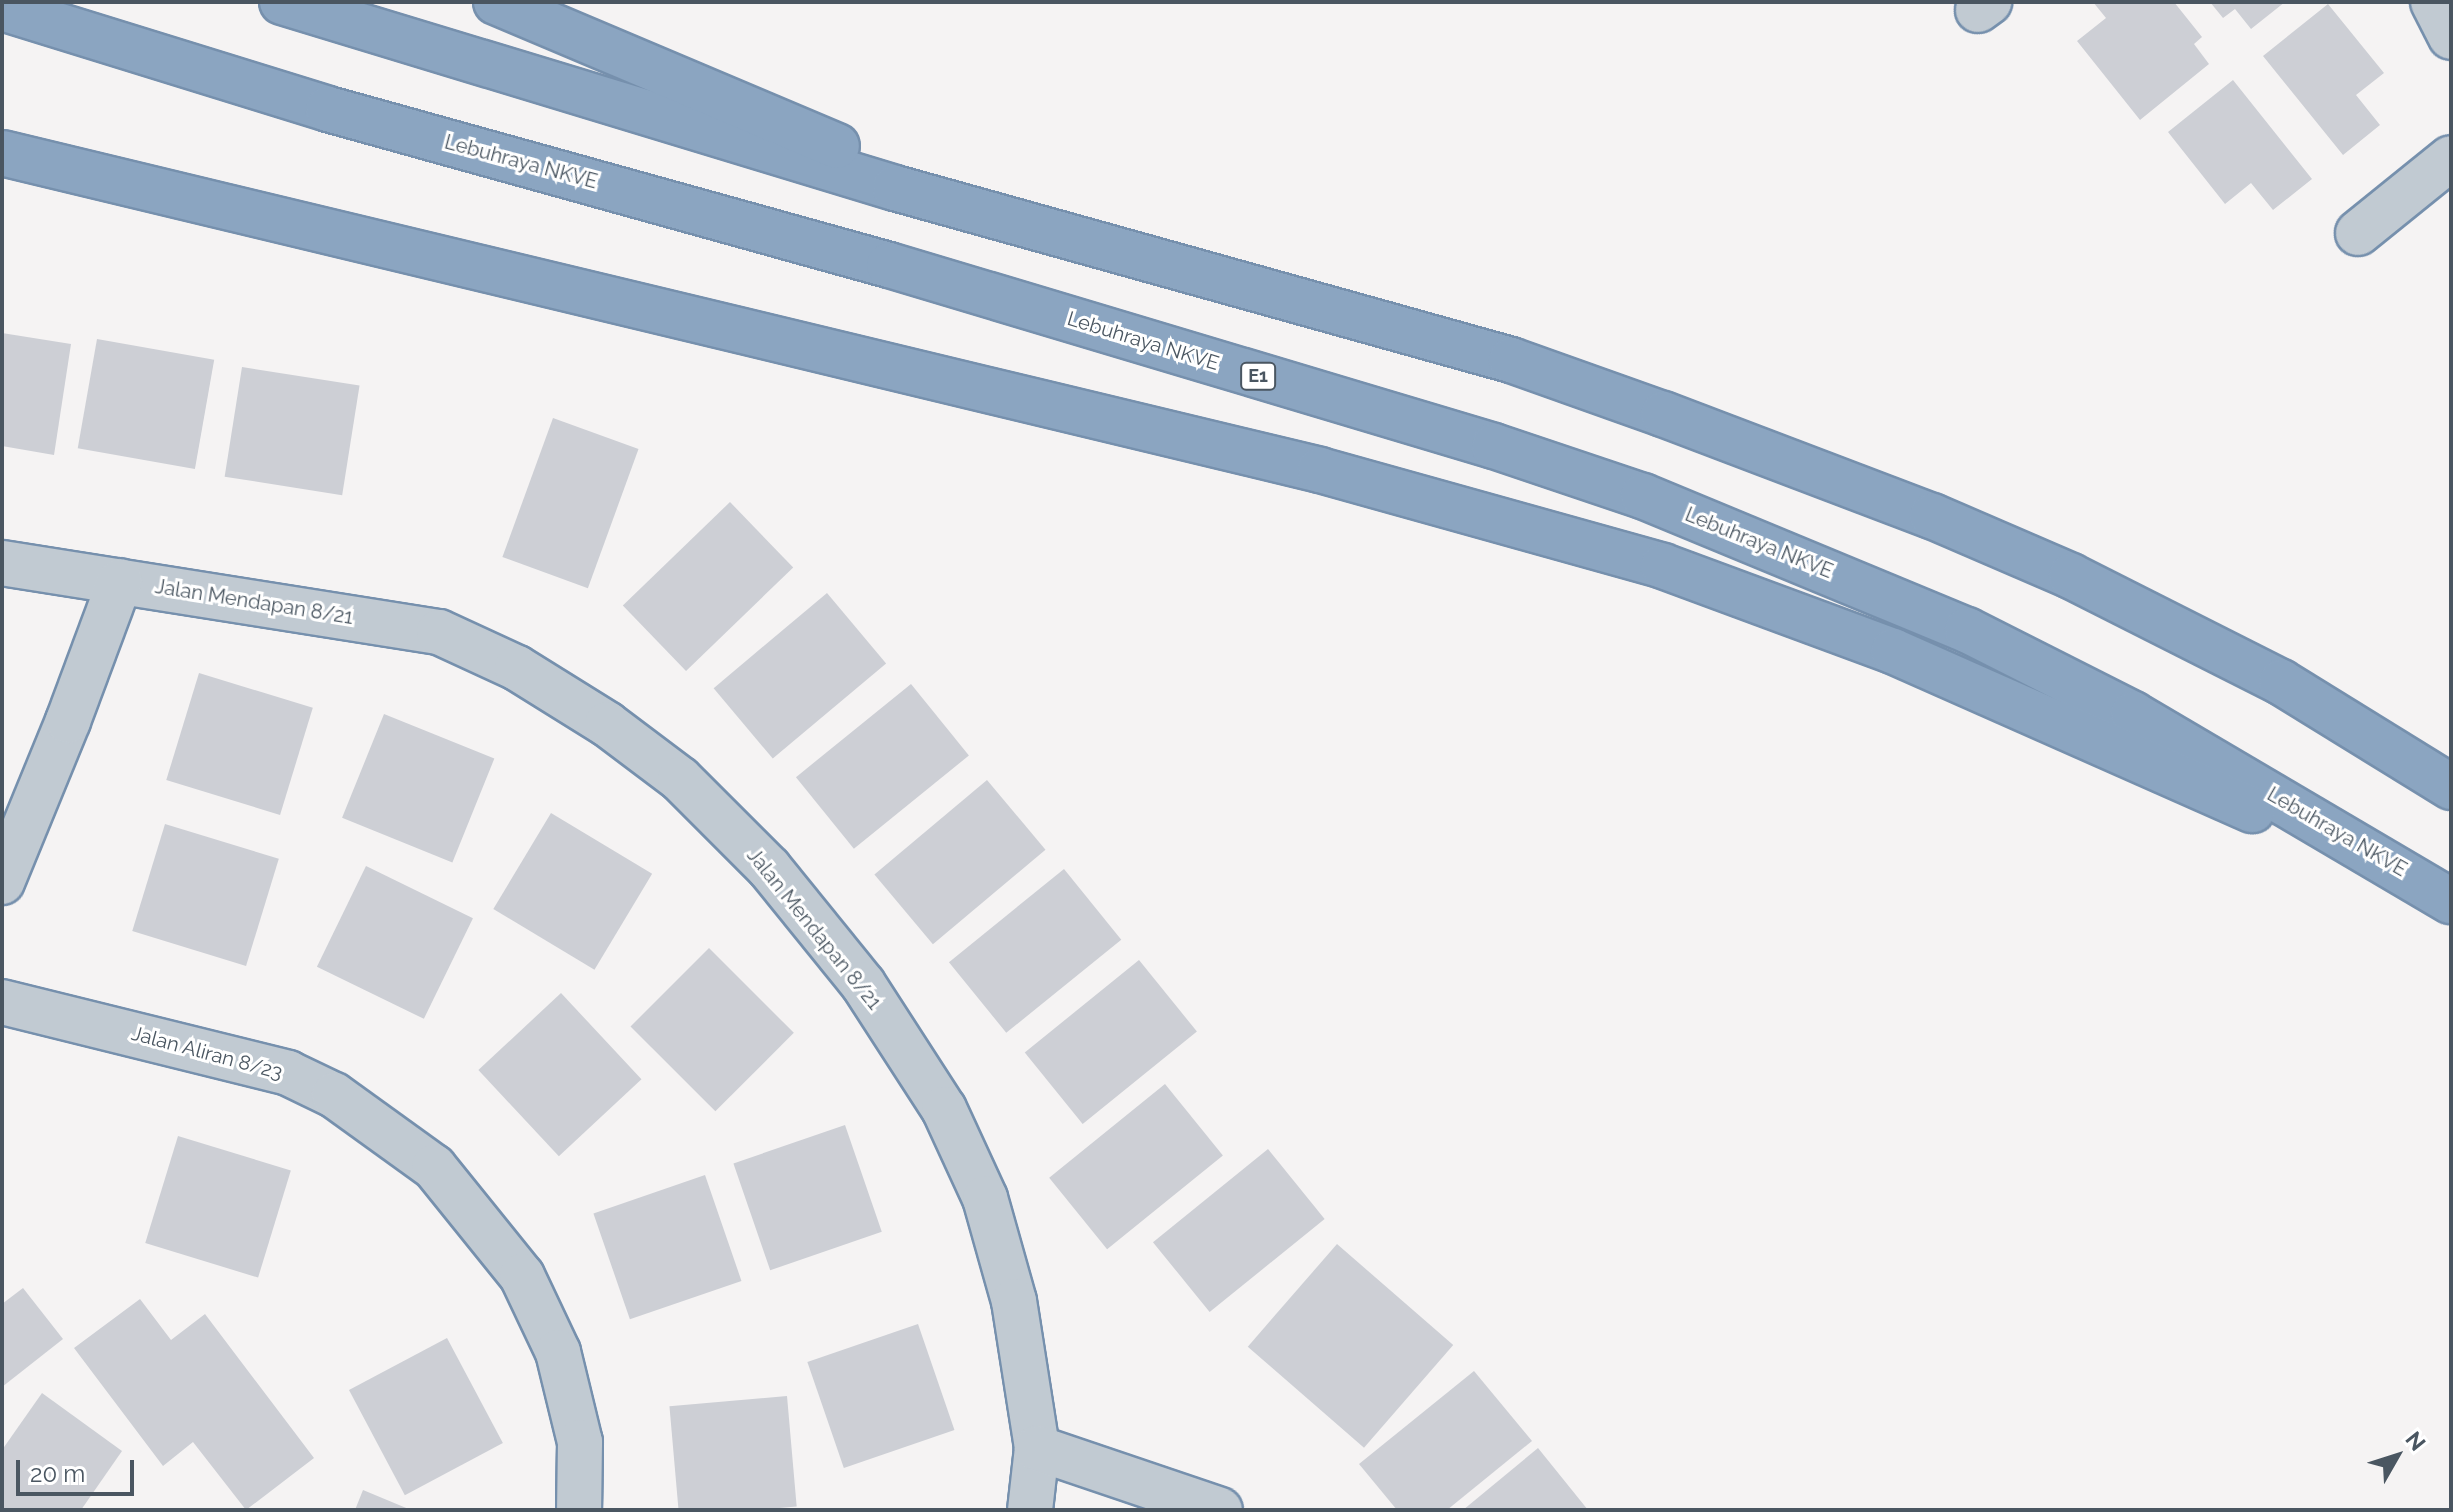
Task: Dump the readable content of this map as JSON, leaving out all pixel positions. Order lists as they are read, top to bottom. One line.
{"streets":{"highway":["Lebuhraya NKVE","E1"],"street":["Jalan Mendapan 8/21","Jalan Aliran 8/23"]},"scale_bar":"20 m","north":"top right"}
